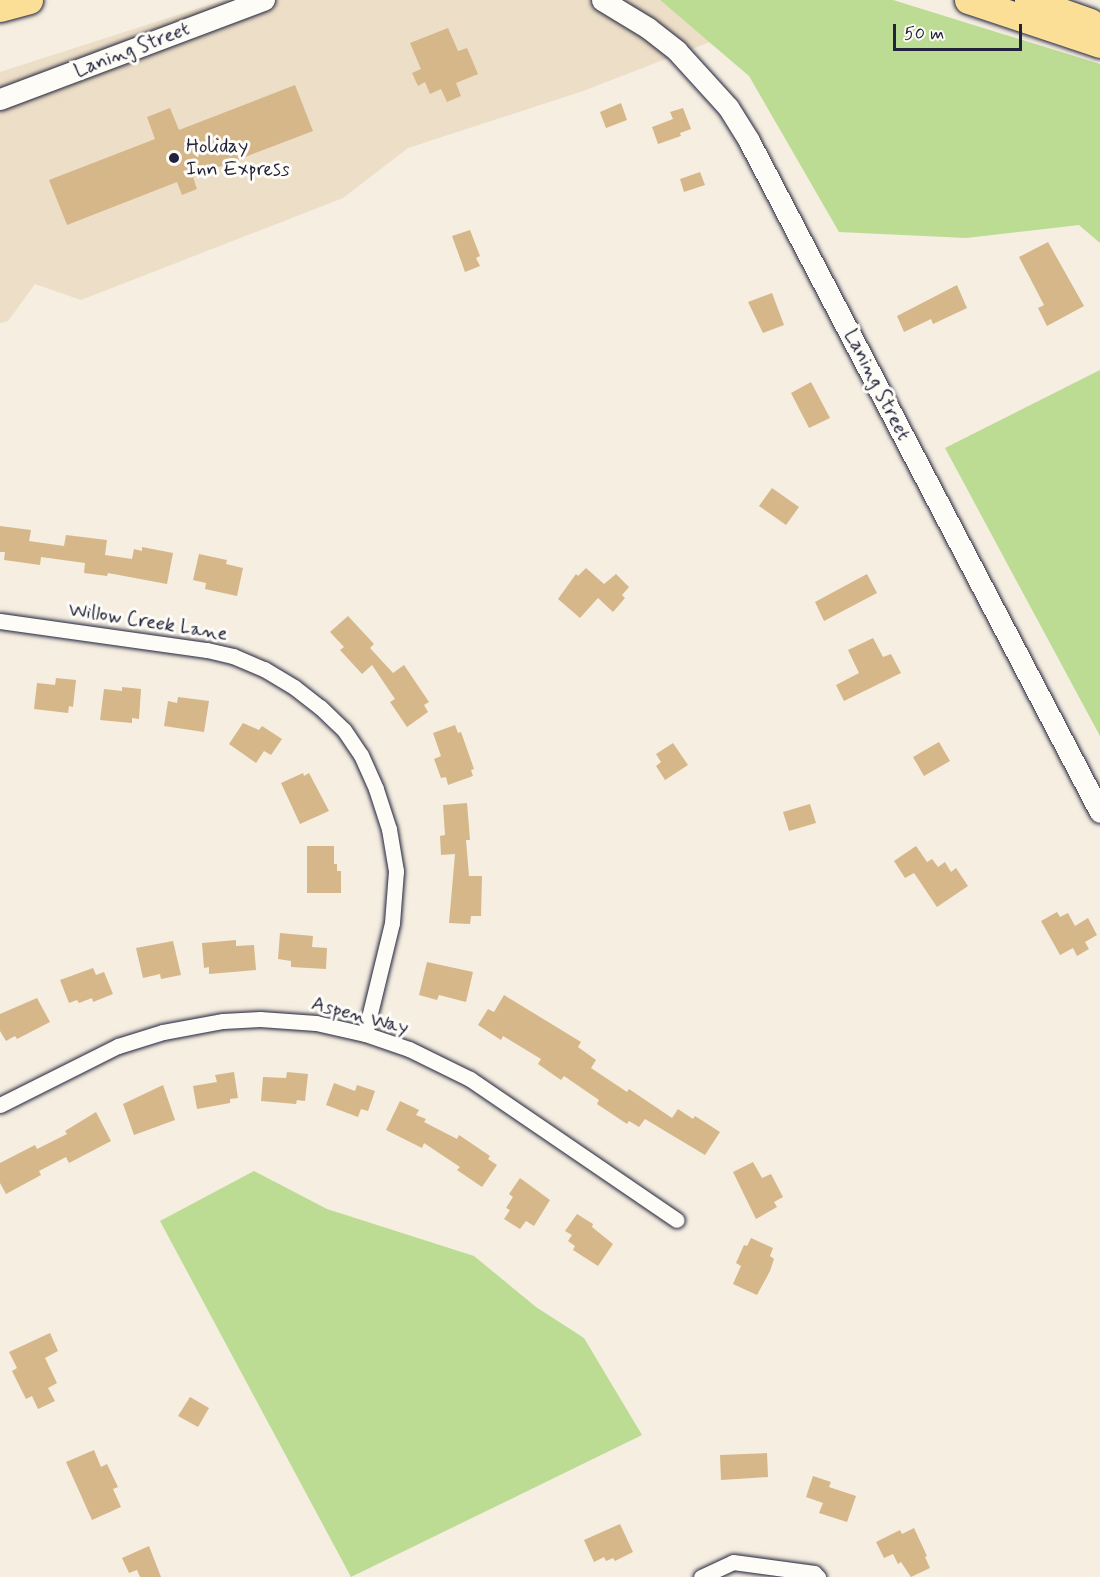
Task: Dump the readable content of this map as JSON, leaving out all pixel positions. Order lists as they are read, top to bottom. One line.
{"streets":{"street":["Laning Street","Willow Creek Lane","Aspen Way"]},"crossings":[["Willow Creek Lane","Aspen Way"]],"places":["Holiday Inn Express"],"scale_bar":"50 m"}
